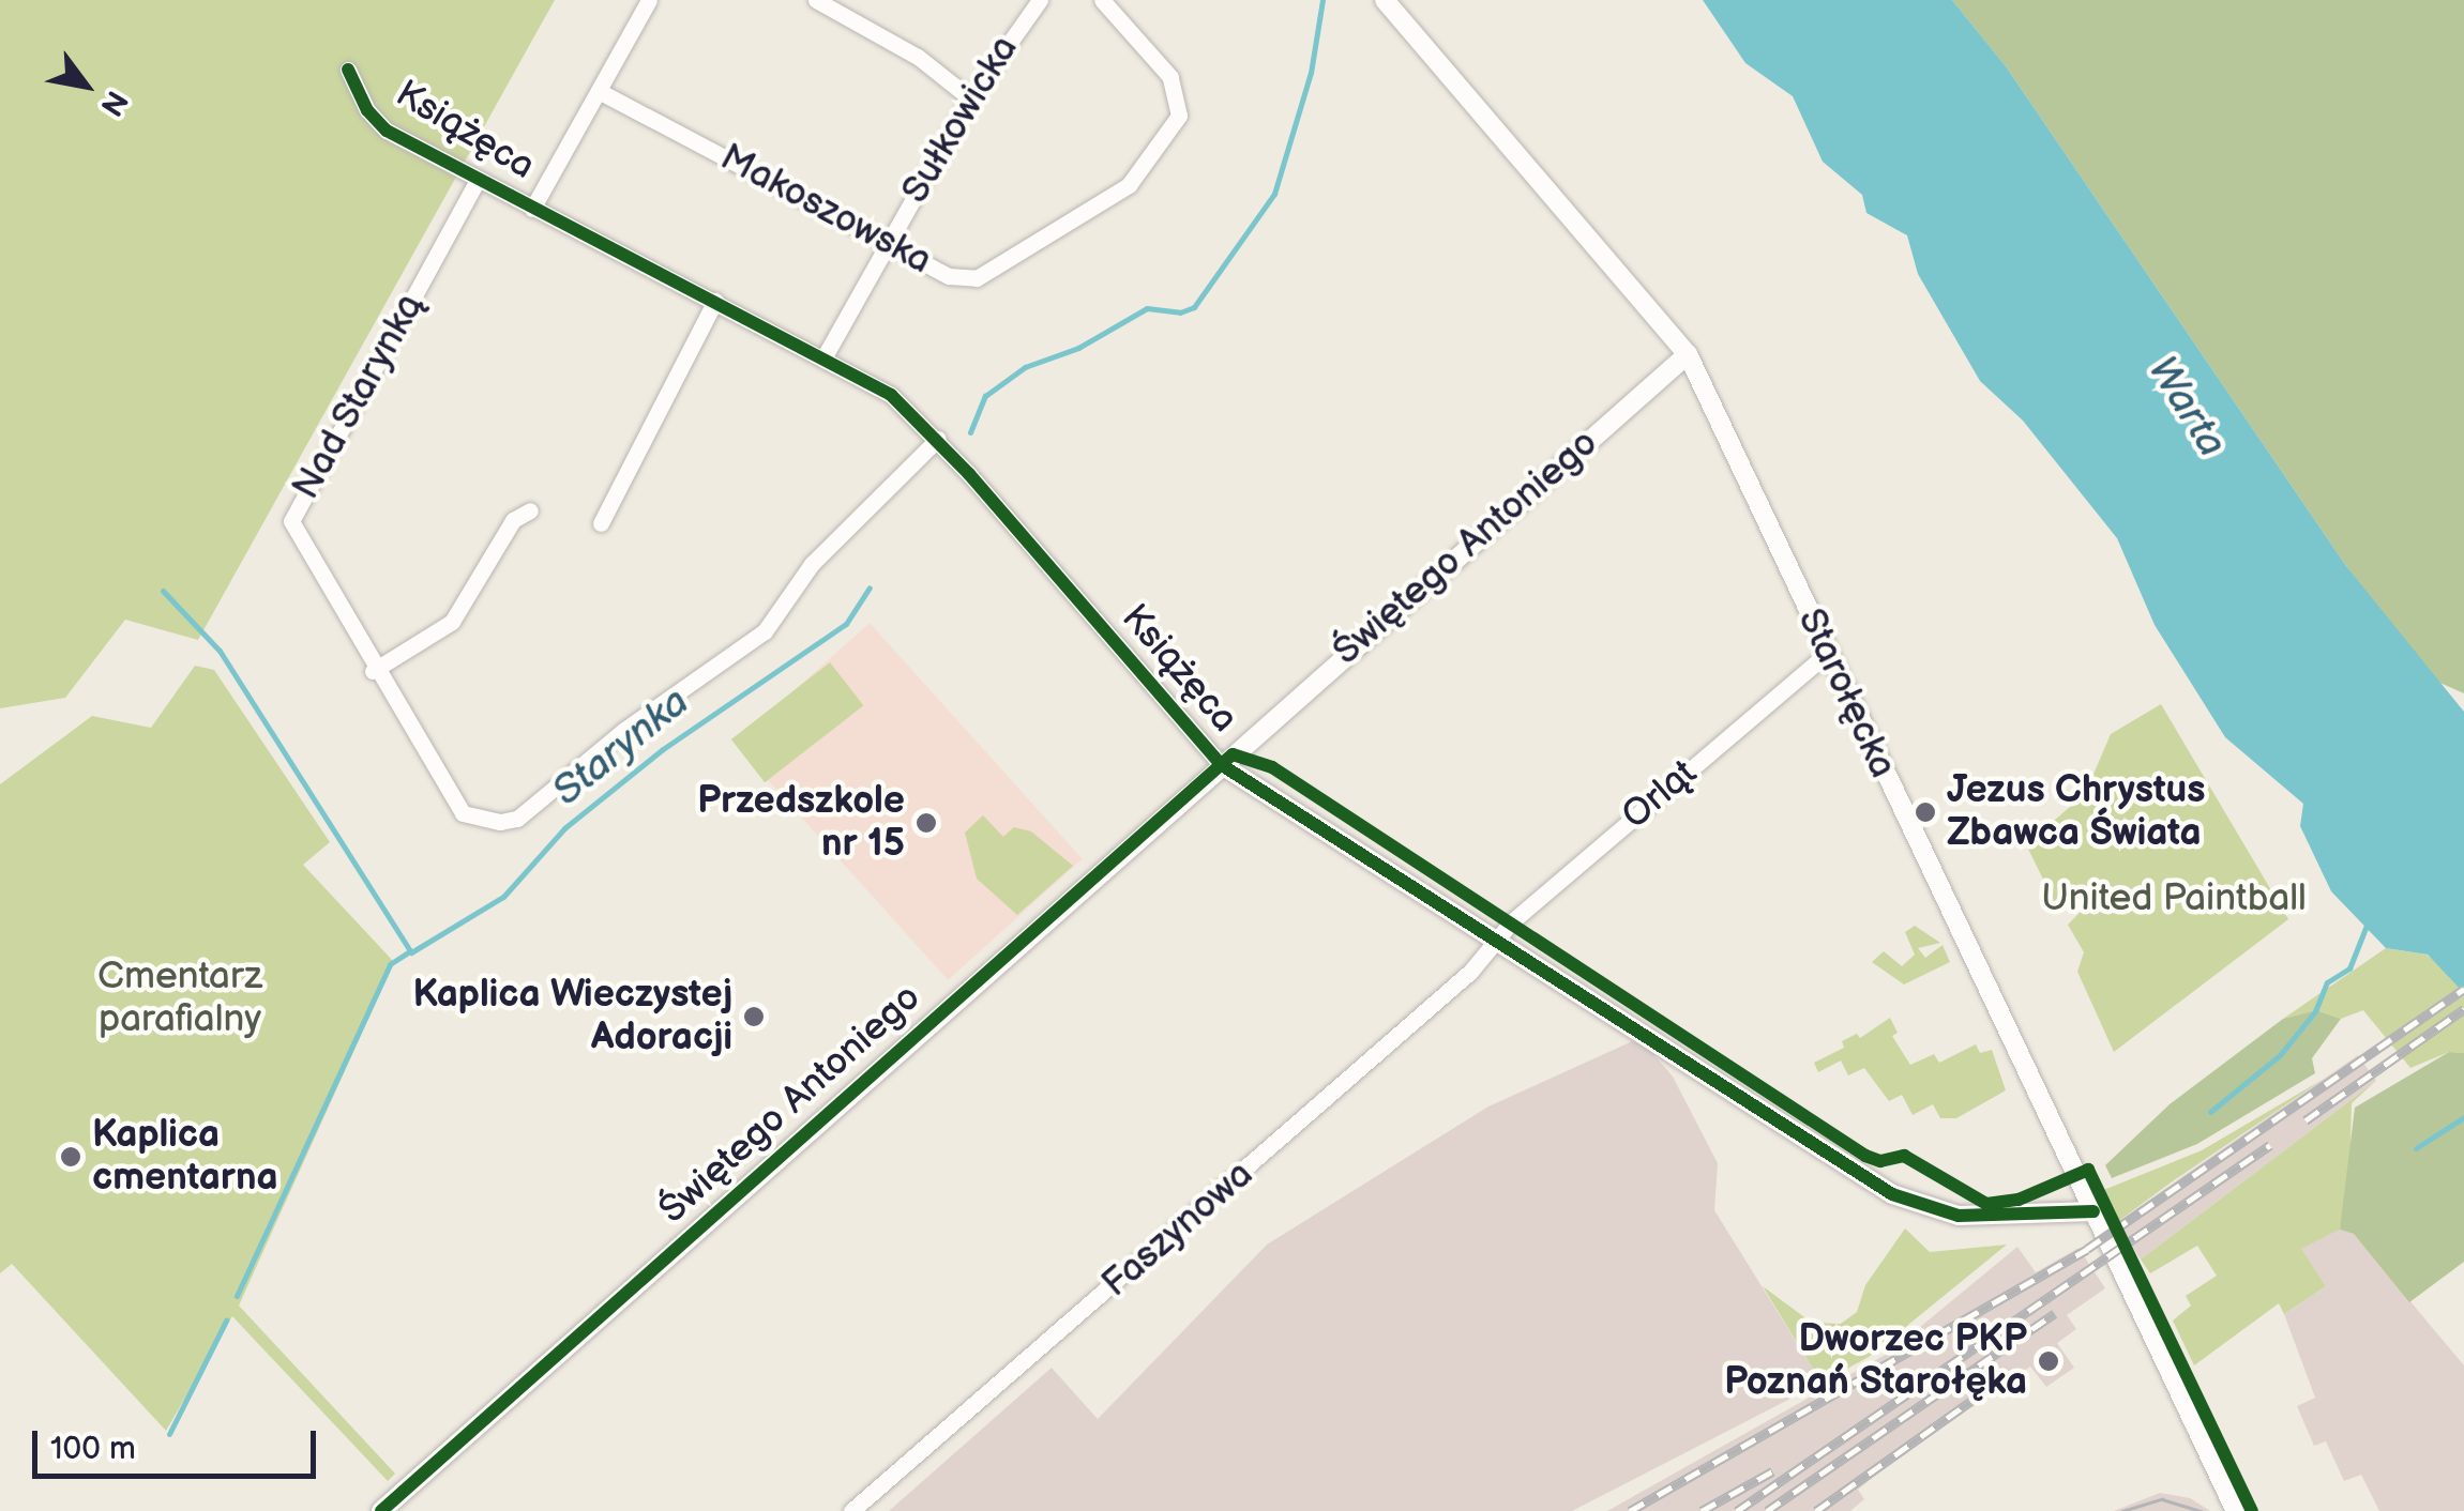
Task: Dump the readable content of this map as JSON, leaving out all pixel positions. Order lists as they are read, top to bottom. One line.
{"streets":{"street":["Sułkowicka","Książęca","Makoszowska","Nad Starynką","Świętego Antoniego","Starołęcka","Orląt","Faszynowa"]},"crossings":[["Sułkowicka","Książęca"],["Sułkowicka","Makoszowska"],["Książęca","Nad Starynką"],["Książęca","Świętego Antoniego"],["Książęca","Starołęcka"],["Książęca","Orląt"],["Książęca","Faszynowa"],["Świętego Antoniego","Starołęcka"],["Starołęcka","Orląt"],["Orląt","Faszynowa"]],"water":["Warta","Starynka"],"parks":["United Paintball","Cmentarz parafialny"],"places":["Jezus Chrystus Zbawca Świata","Przedszkole nr 15","Kaplica Wieczystej Adoracji","Kaplica cmentarna","Dworzec PKP Poznań Starołęka"],"scale_bar":"100 m","north":"bottom right"}
